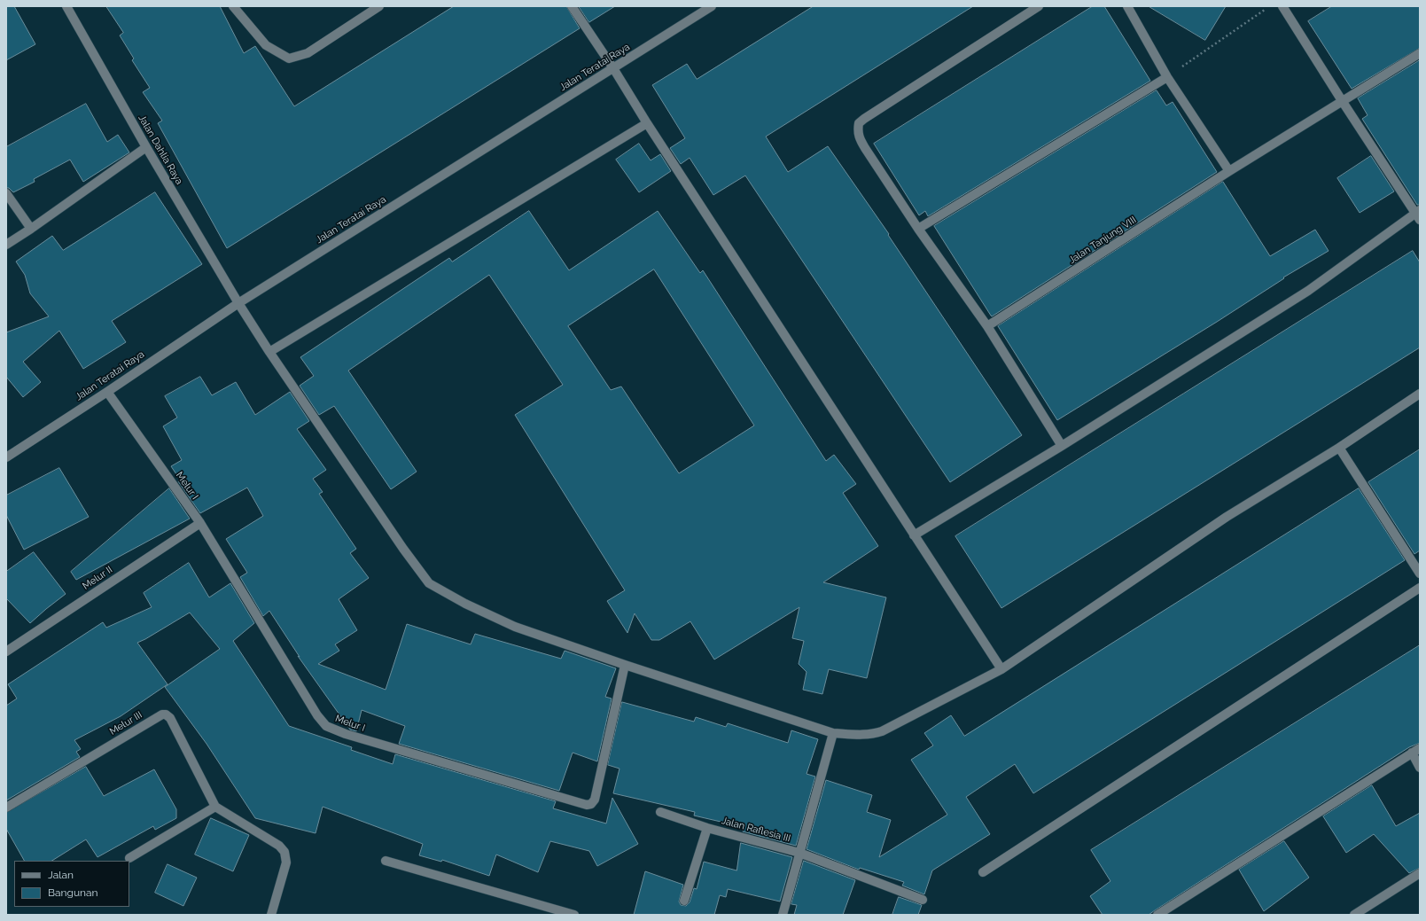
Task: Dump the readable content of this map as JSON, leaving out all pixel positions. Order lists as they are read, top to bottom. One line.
{"streets":{"street":["Jalan Teratai Raya","Jalan Dahlia Raya","Jalan Tanjung VIII","Melur I","Melur II","Melur III","Jalan Raflesia III"]},"crossings":[["Jalan Teratai Raya","Jalan Dahlia Raya"],["Jalan Teratai Raya","Melur I"],["Jalan Dahlia Raya","Melur I"],["Melur I","Melur II"]],"legend":["Jalan","Bangunan"]}
